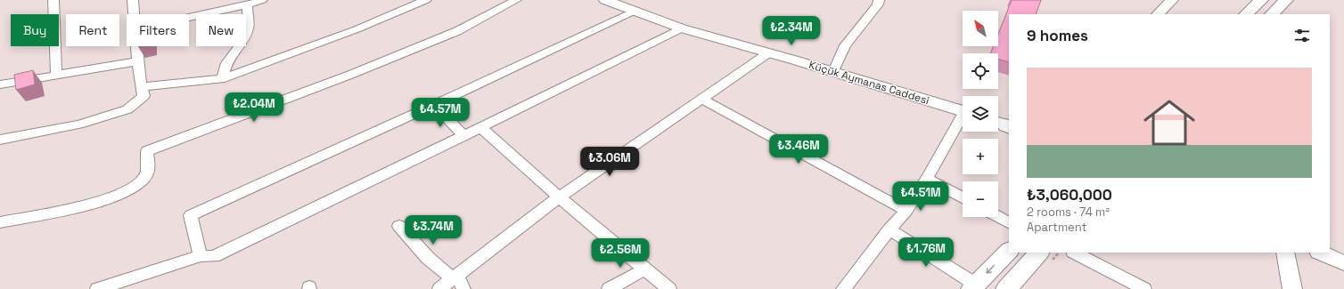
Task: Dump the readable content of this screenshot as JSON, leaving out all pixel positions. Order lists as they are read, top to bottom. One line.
{"streets":{"street":["Küçük Aymanas Caddesi"]},"north":"top left","page":{"map_buttons":["+","−"],"chip":["Buy","Rent","Filters","New"],"heading":"9 homes","price":["₺2.34M","₺2.04M","₺4.57M","₺3.46M","₺3.06M","₺4.51M","₺3.74M","₺1.76M","₺2.56M"],"list":[{"name":"₺3,060,000","note":"2 rooms · 74 m² · Apartment"}]}}
